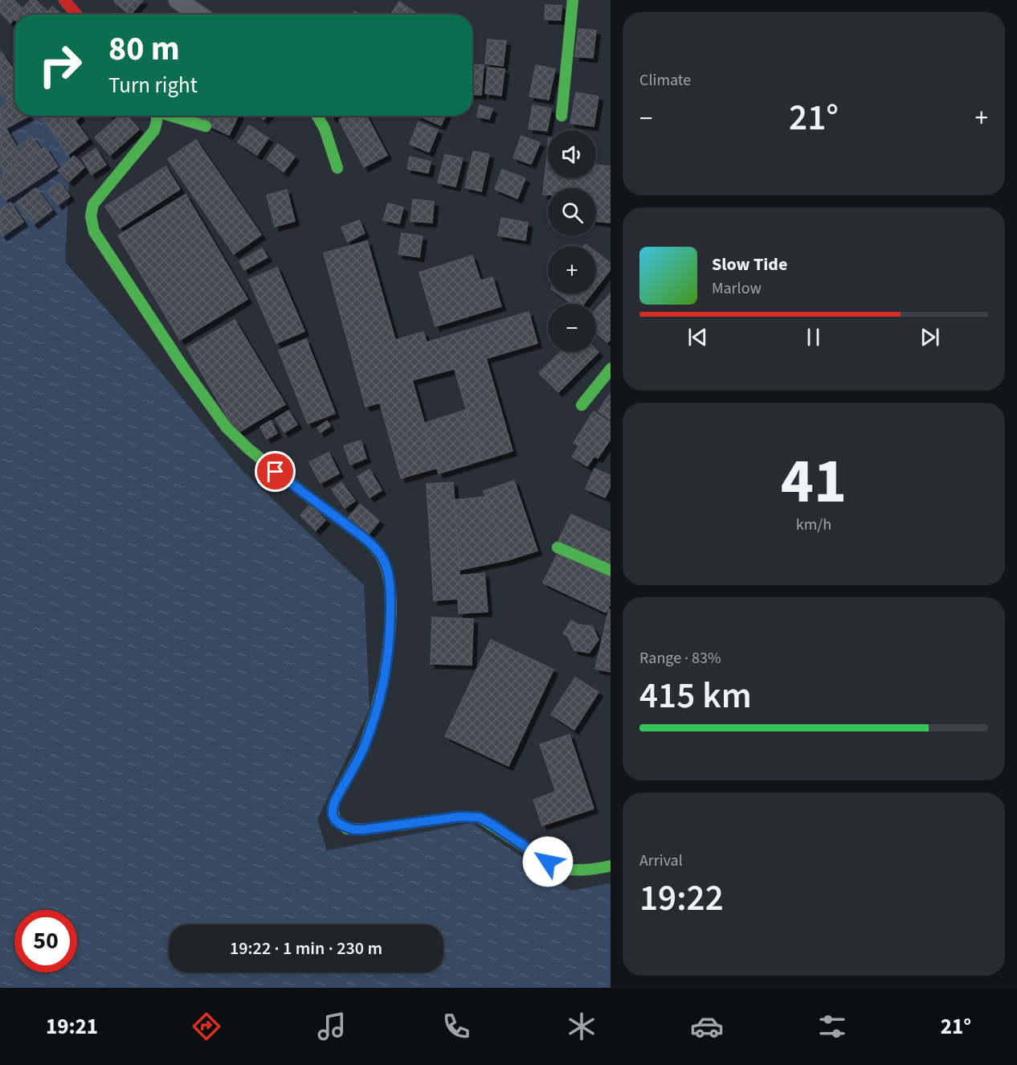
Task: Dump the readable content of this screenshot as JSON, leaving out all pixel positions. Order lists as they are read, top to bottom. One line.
{"page":{"tile":["Climate",["41","km/h"],["Range · 83%","415 km"],["Arrival","19:22"]],"turn":["80 m","Turn right"],"heat":["−","21°","+"],"map_buttons":["+","−"],"song":["Slow Tide","Marlow"],"limit":"50","trip":"19:22 · 1 min · 230 m","tabs":["19:21","21°"]}}
